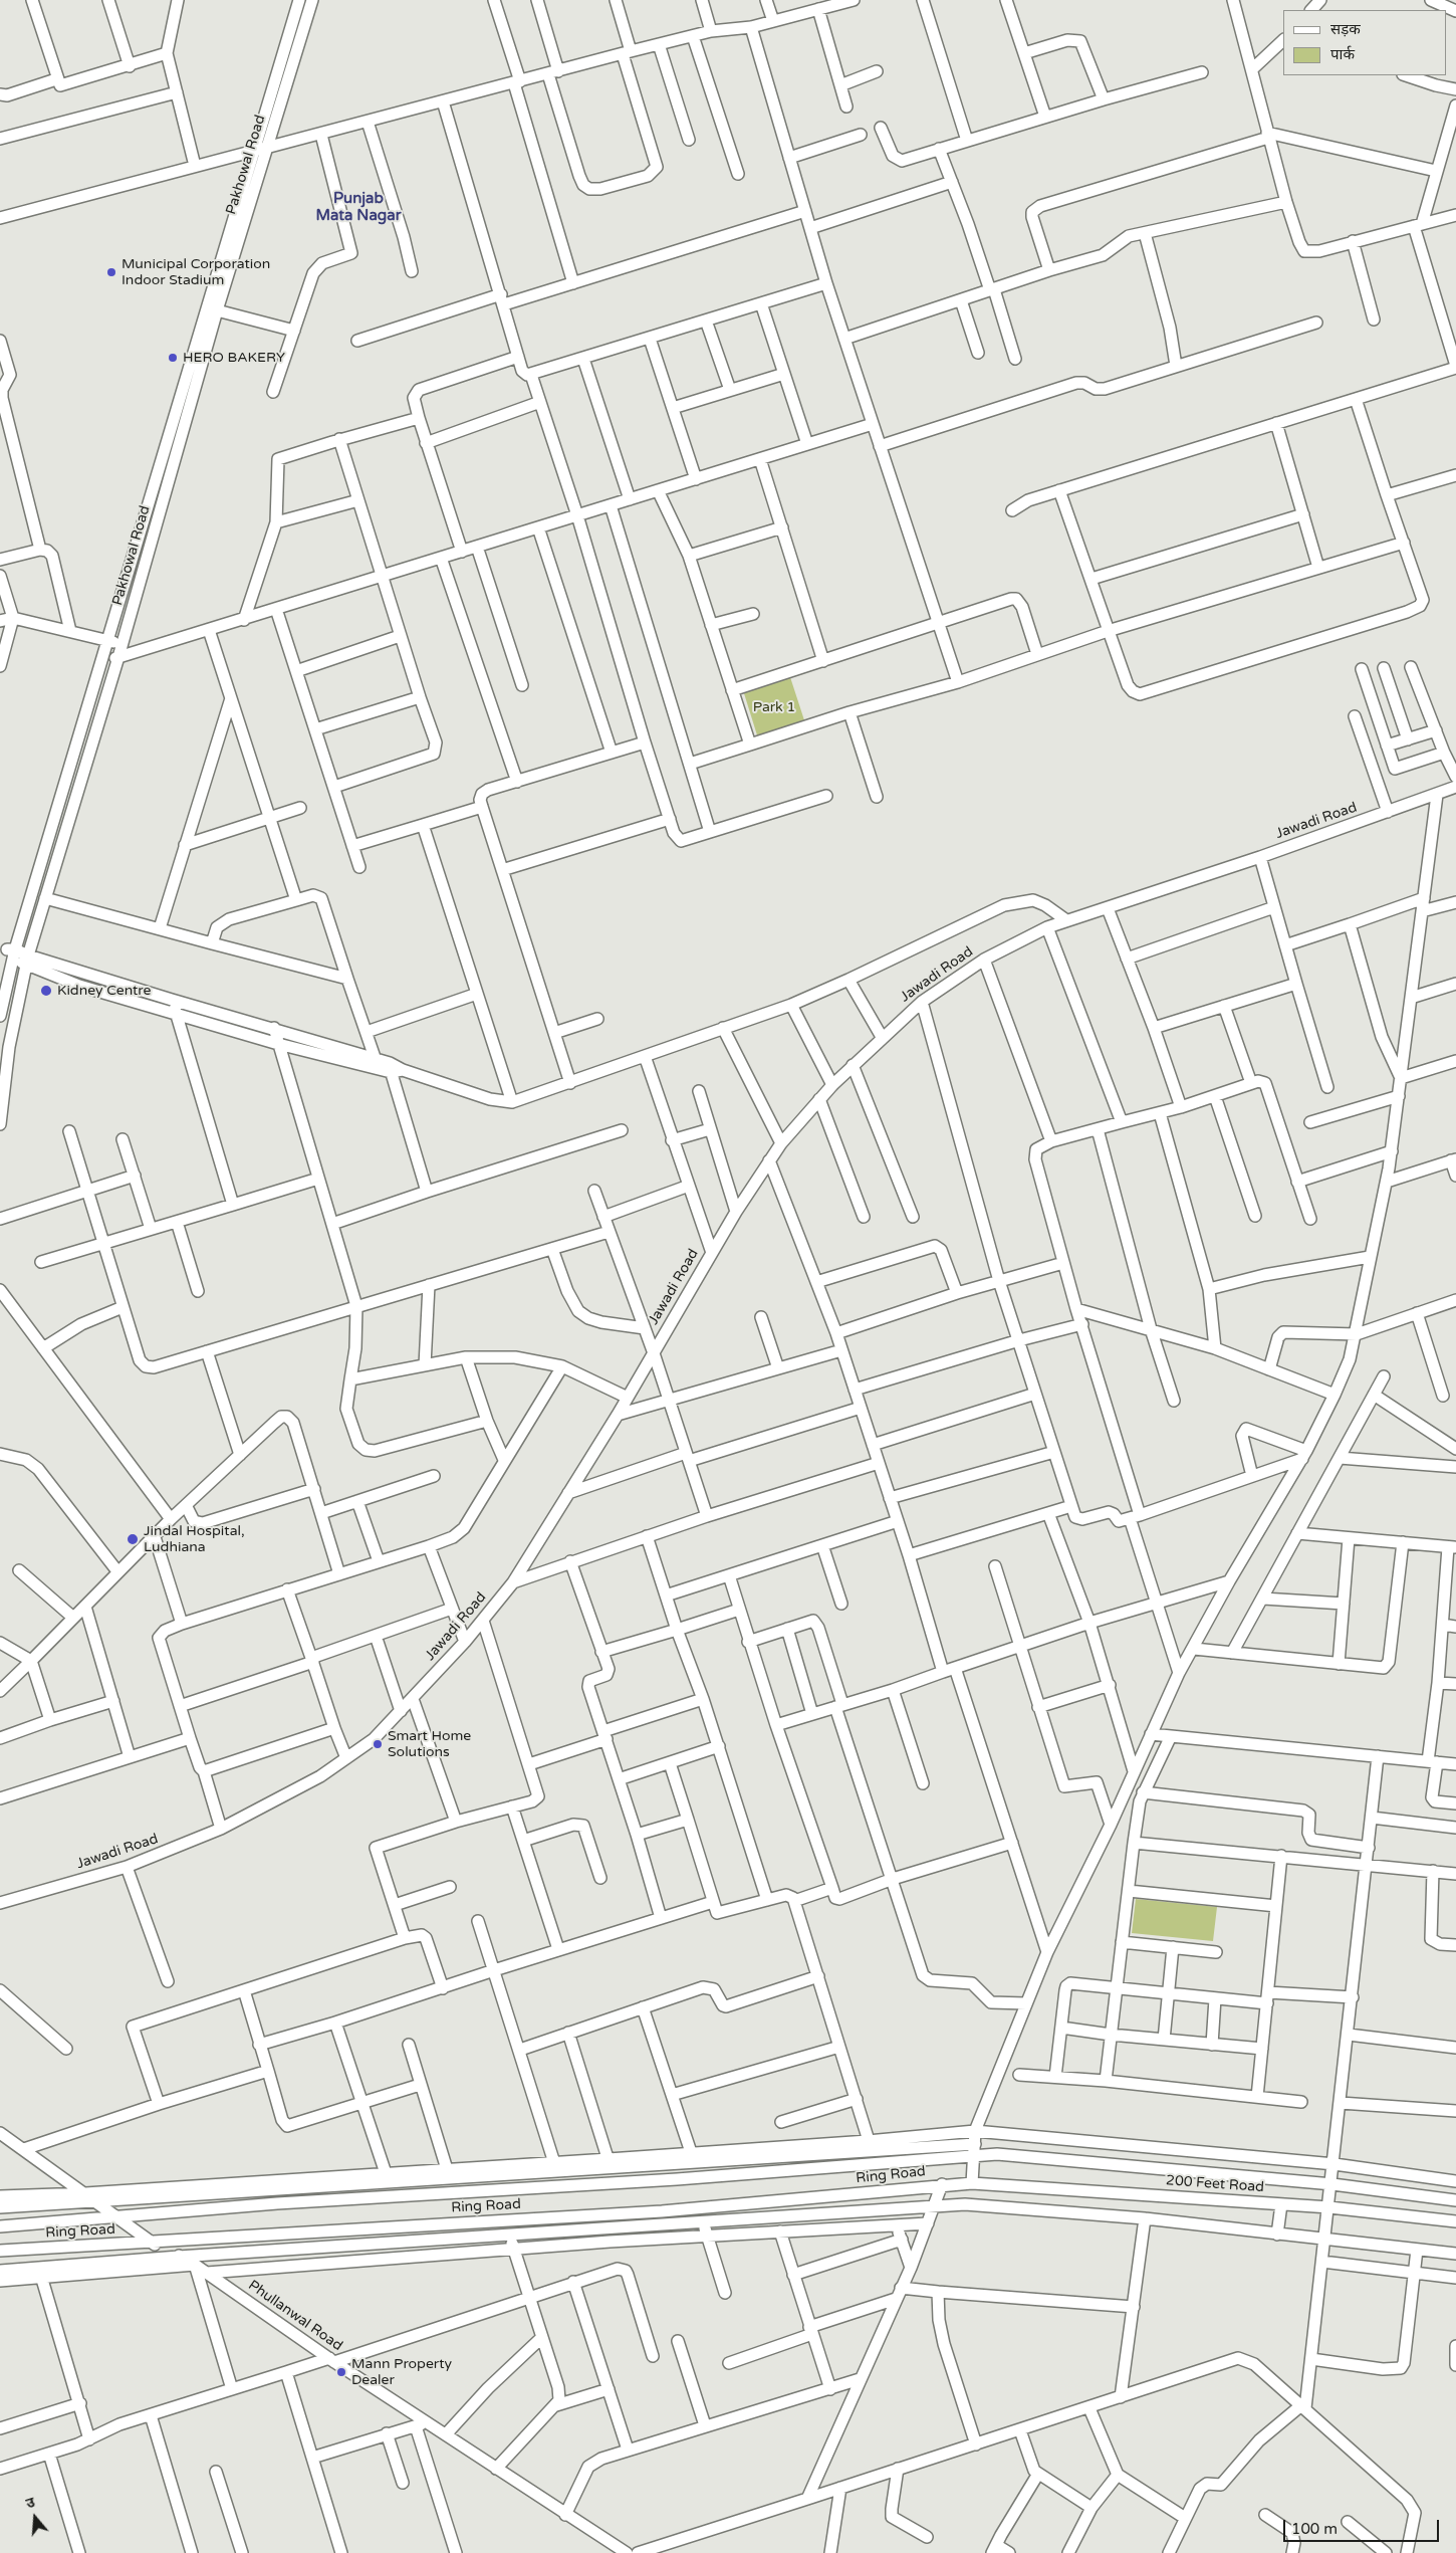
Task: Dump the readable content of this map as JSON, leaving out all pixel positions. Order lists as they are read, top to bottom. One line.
{"streets":{"street":["Pakhowal Road","Jawadi Road","Ring Road","200 Feet Road","Phullanwal Road"]},"crossings":[["Ring Road","200 Feet Road"],["Ring Road","Phullanwal Road"]],"districts":["Punjab Mata Nagar"],"parks":["Park 1"],"places":["Municipal Corporation Indoor Stadium","HERO BAKERY","Kidney Centre","Jindal Hospital, Ludhiana","Smart Home Solutions","Mann Property Dealer"],"legend":["सड़क","पार्क"],"scale_bar":"100 m","north":"top"}
